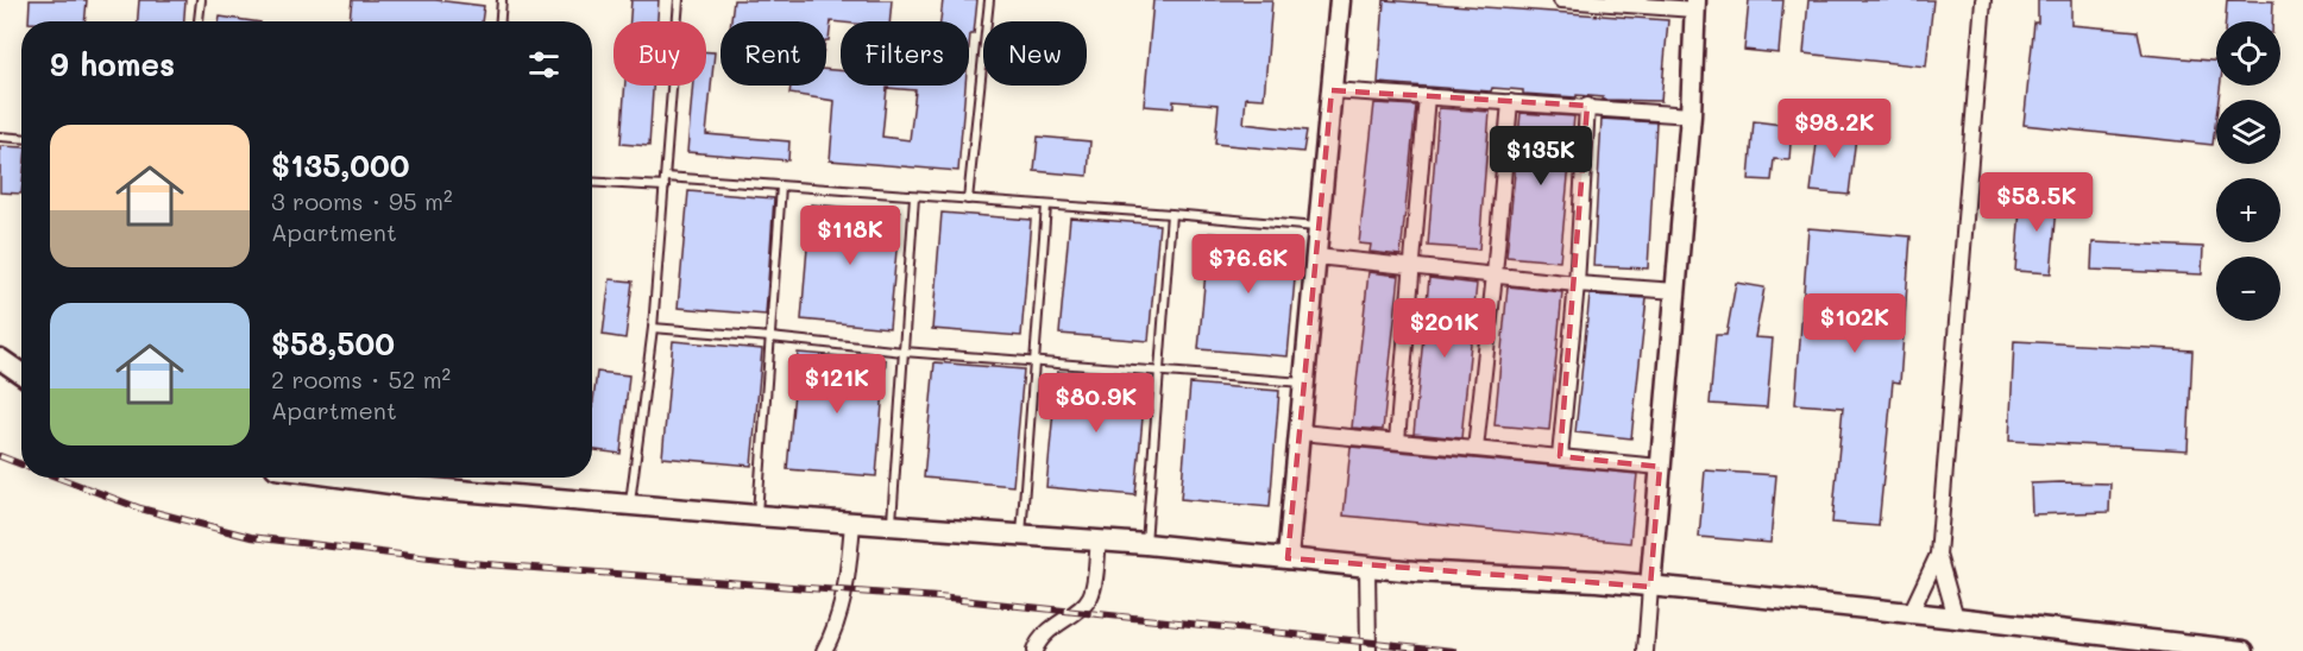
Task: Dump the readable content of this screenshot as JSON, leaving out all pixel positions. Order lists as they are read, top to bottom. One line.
{"page":{"map_buttons":["+","−"],"chip":["Buy","Rent","Filters","New"],"heading":"9 homes","price":["$98.2K","$135K","$58.5K","$118K","$76.6K","$102K","$201K","$121K","$80.9K"],"list":[{"name":"$135,000","note":"3 rooms · 95 m² · Apartment"},{"name":"$58,500","note":"2 rooms · 52 m² · Apartment"}]}}
